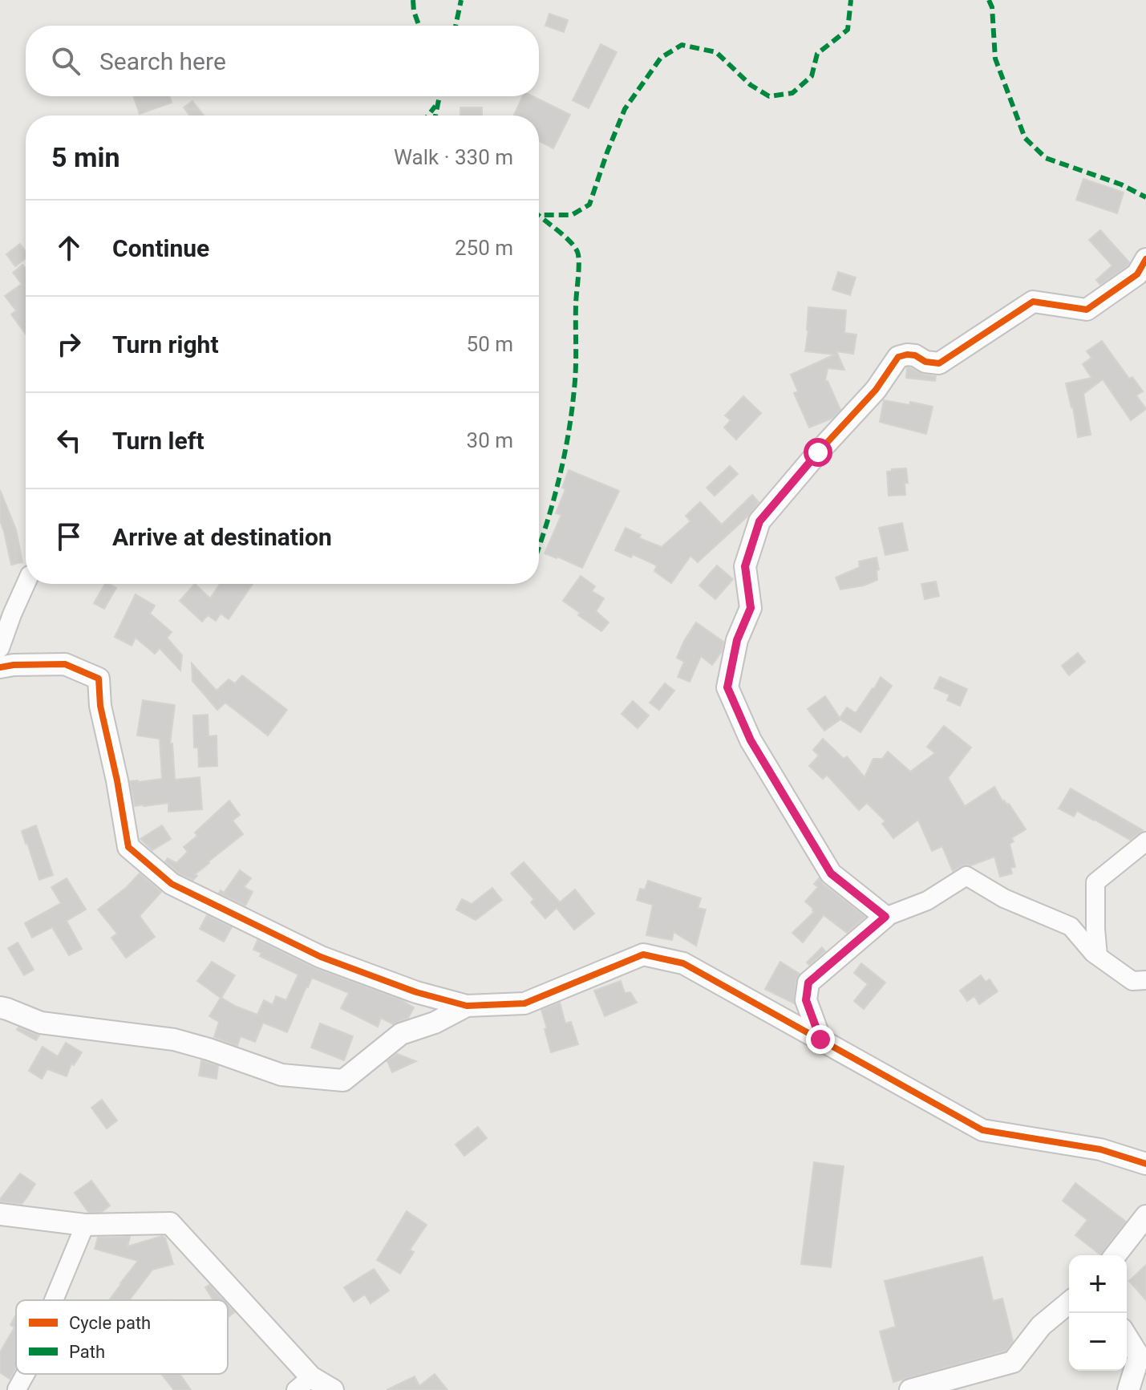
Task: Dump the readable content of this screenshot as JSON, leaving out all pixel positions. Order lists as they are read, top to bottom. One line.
{"legend":["Cycle path","Path"],"page":{"search":"Search here","heading":["5 min","Walk · 330 m"],"list":[["Continue","250 m"],["Turn right","50 m"],["Turn left","30 m"],"Arrive at destination"],"map_buttons":["+","−"]}}
